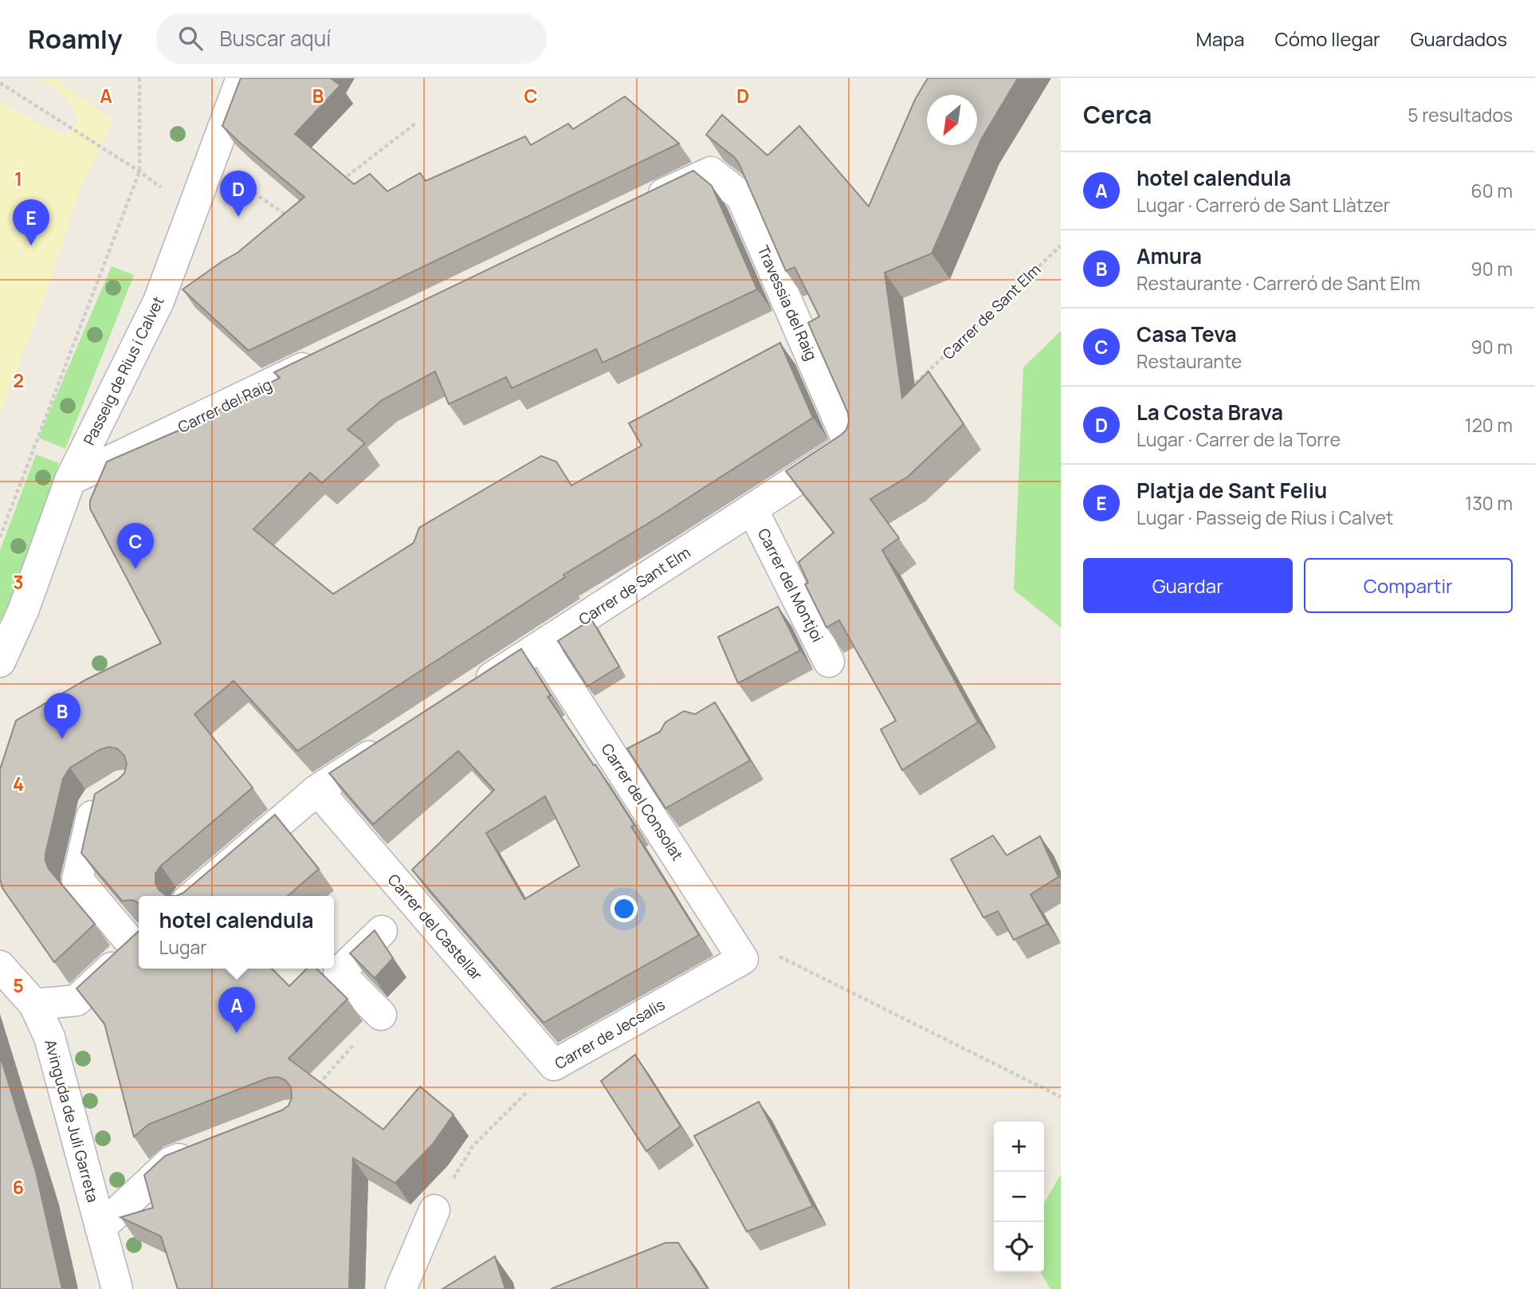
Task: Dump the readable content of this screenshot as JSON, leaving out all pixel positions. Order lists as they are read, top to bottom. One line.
{"streets":{"street":["Travessia del Raig","Carrer de Sant Elm","Passeig de Rius i Calvet","Carrer del Raig","Carrer del Montjoi","Carrer del Consolat","Carrer del Castellar","Carrer de Jecsalis","Avinguda de Juli Garreta"]},"crossings":[["Travessia del Raig","Carrer de Sant Elm"],["Carrer de Sant Elm","Carrer del Montjoi"],["Carrer de Sant Elm","Carrer del Consolat"],["Passeig de Rius i Calvet","Carrer del Raig"],["Carrer del Consolat","Carrer de Jecsalis"],["Carrer del Castellar","Carrer de Jecsalis"]],"north":"bottom left","page":{"header":"Roamly","search":"Buscar aquí","nav":["Mapa","Cómo llegar","Guardados"],"heading":["Cerca","5 resultados"],"list":[{"mark":"A","name":"hotel calendula","note":"Lugar · Carreró de Sant Llàtzer","value":"60 m"},{"mark":"B","name":"Amura","note":"Restaurante · Carreró de Sant Elm","value":"90 m"},{"mark":"C","name":"Casa Teva","note":"Restaurante","value":"90 m"},{"mark":"D","name":"La Costa Brava","note":"Lugar · Carrer de la Torre","value":"120 m"},{"mark":"E","name":"Platja de Sant Feliu","note":"Lugar · Passeig de Rius i Calvet","value":"130 m"}],"pins":["D","E","C","B","A"],"buttons":["Guardar","Compartir"],"popup":["hotel calendula","Lugar"],"map_buttons":["+","−"]},"grid":{"columns":["A","B","C","D"],"rows":["1","2","3","4","5","6"]}}
